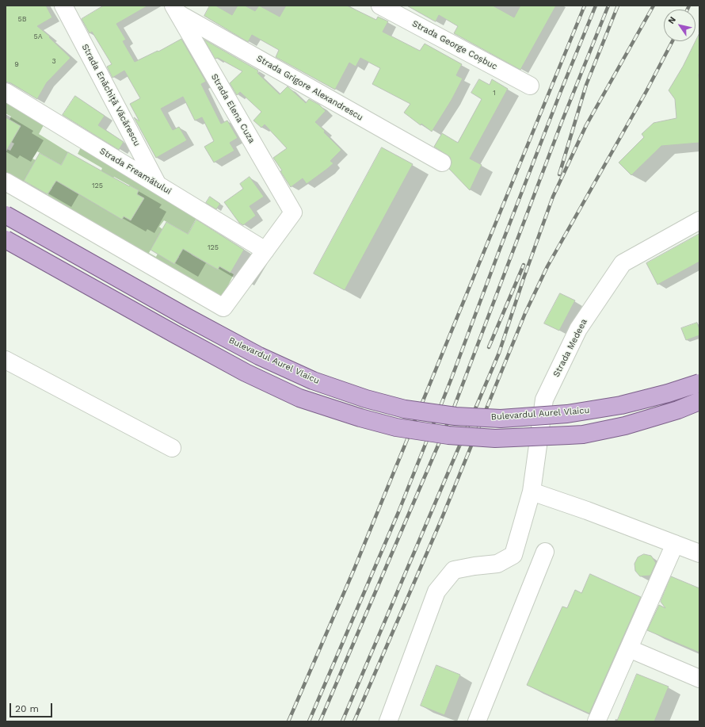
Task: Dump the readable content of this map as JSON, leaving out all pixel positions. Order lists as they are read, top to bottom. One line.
{"streets":{"main road":["Bulevardul Aurel Vlaicu"],"street":["Strada George Coșbuc","Strada Grigore Alexandrescu","Strada Enăchiță Văcărescu","Strada Elena Cuza","Strada Freamătului","Strada Medeea"]},"crossings":[["Strada Grigore Alexandrescu","Strada Elena Cuza"],["Strada Enăchiță Văcărescu","Strada Freamătului"],["Strada Elena Cuza","Strada Freamătului"]],"house_numbers":["5B","5A","3","9","1","125","125"],"scale_bar":"20 m","north":"top left"}
